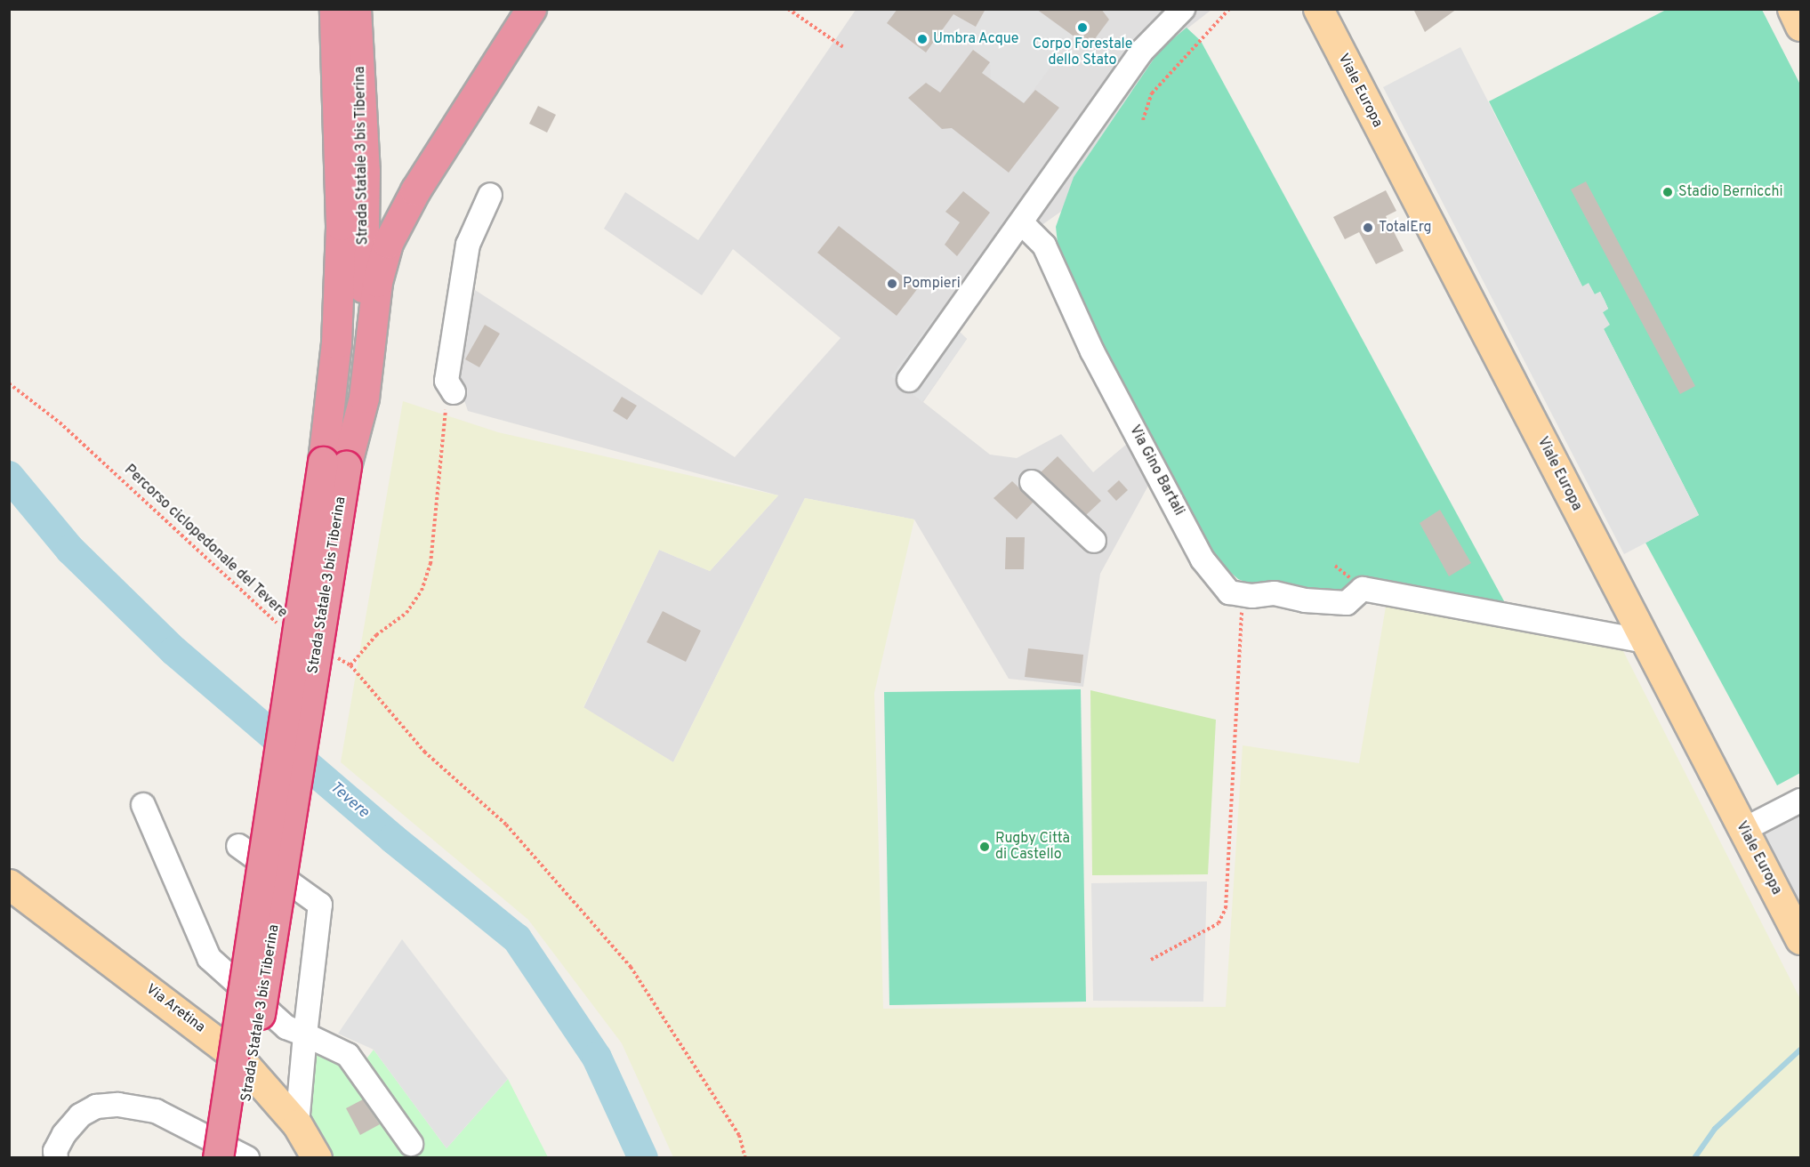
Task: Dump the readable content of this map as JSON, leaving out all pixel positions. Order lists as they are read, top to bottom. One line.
{"streets":{"highway":["Strada Statale 3 bis Tiberina"],"main road":["Viale Europa","Via Aretina"],"street":["Via Gino Bartali"],"path":["Percorso ciclopedonale del Tevere"]},"crossings":[["Viale Europa","Via Gino Bartali"]],"water":["Tevere"],"places":["Corpo Forestale dello Stato","Umbra Acque","Stadio Bernicchi","TotalErg","Pompieri","Rugby Città di Castello"]}
